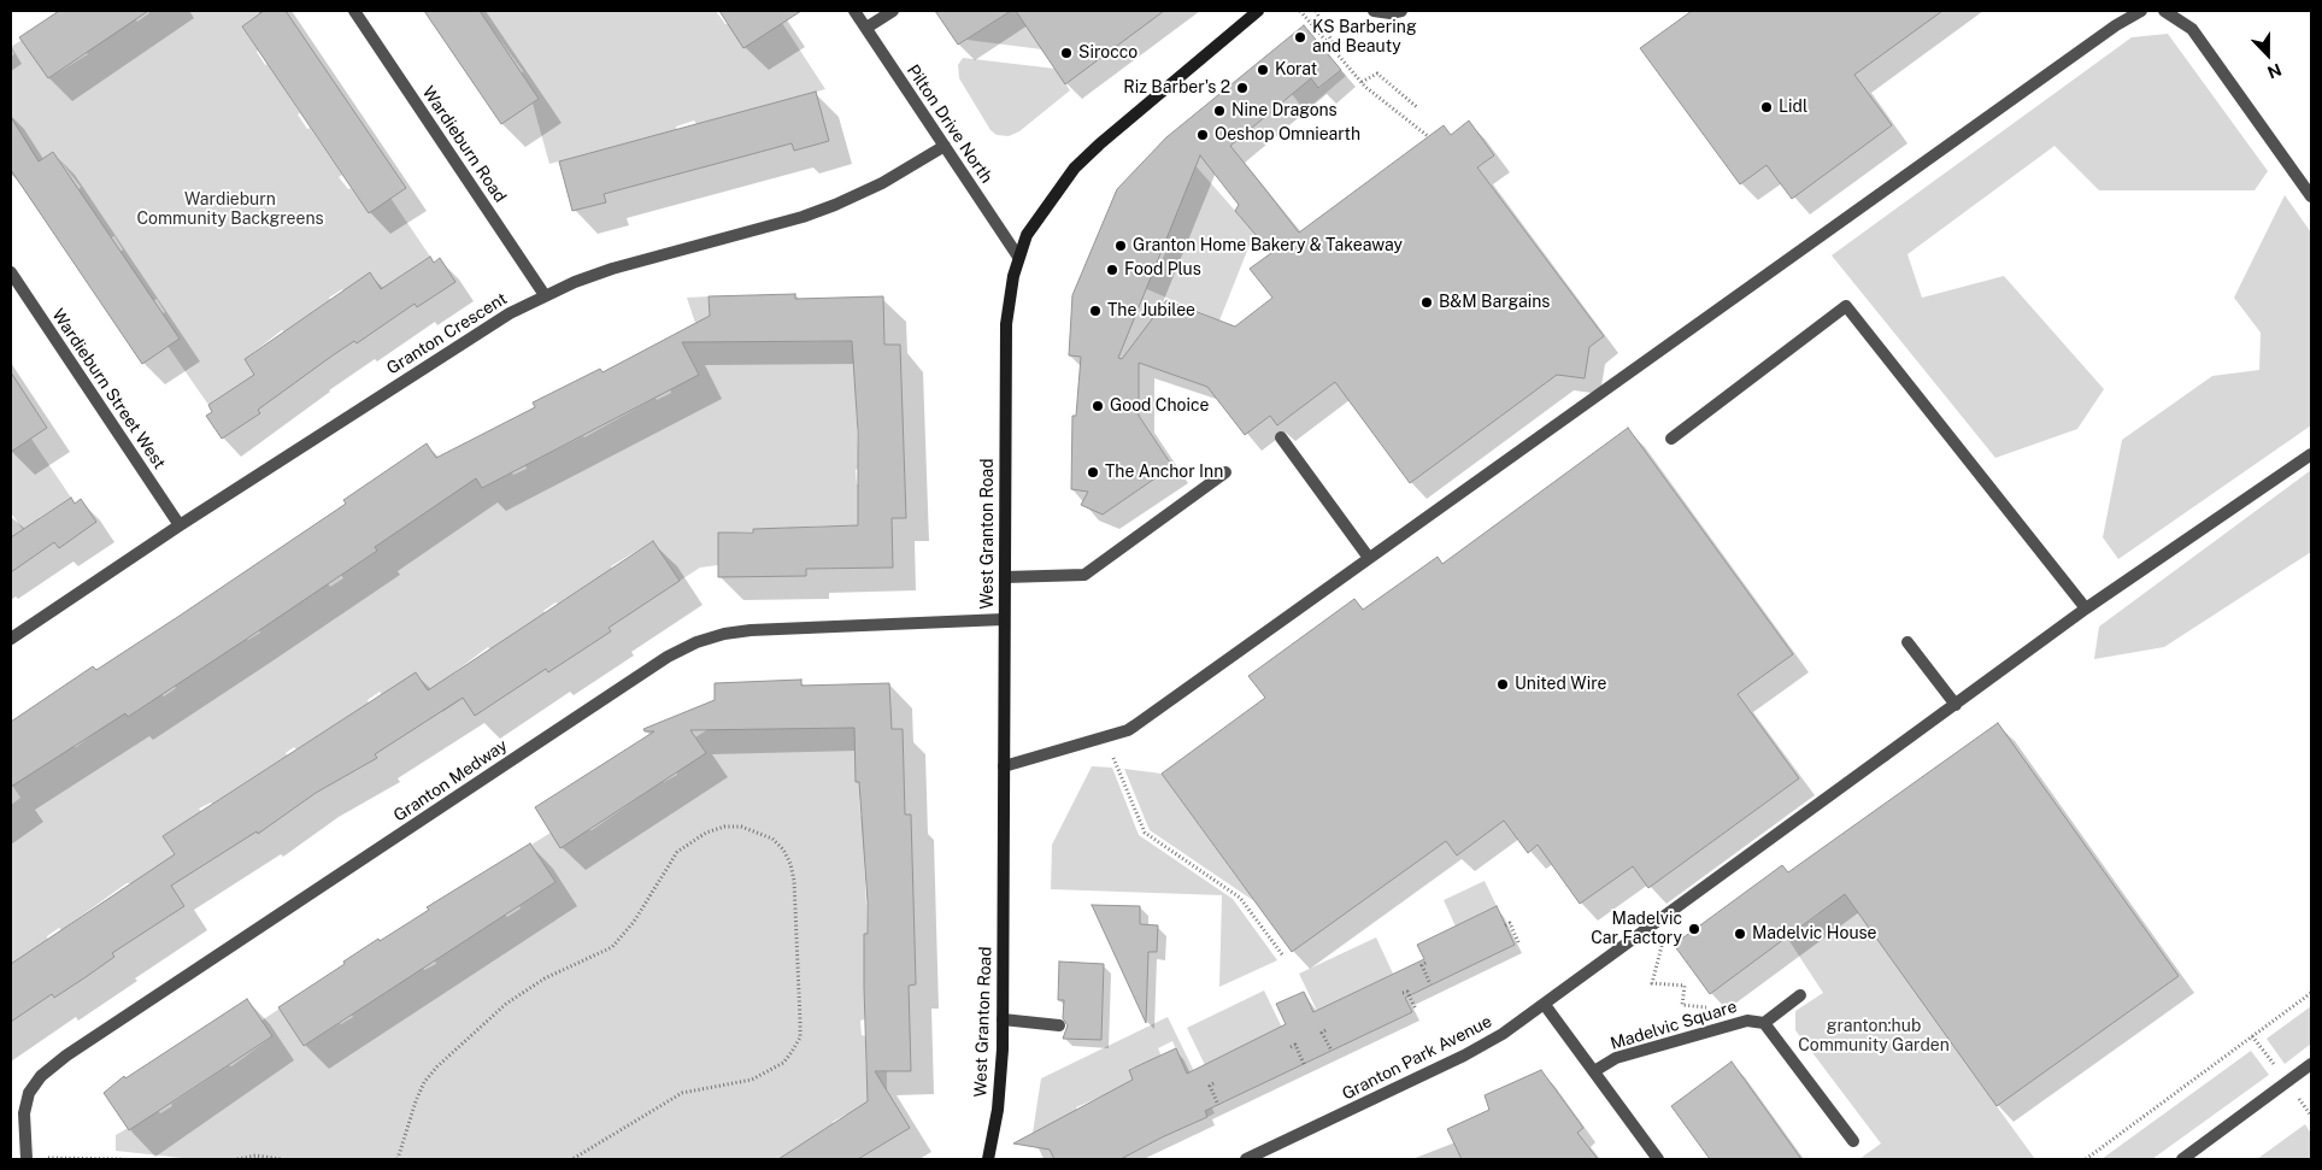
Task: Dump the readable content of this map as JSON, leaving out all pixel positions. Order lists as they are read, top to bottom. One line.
{"streets":{"street":["Pilton Drive North","Wardieburn Road","Granton Crescent","Wardieburn Street West","West Granton Road","Granton Medway","Madelvic Square","Granton Park Avenue"]},"crossings":[["Pilton Drive North","Granton Crescent"],["Pilton Drive North","West Granton Road"],["Wardieburn Road","Granton Crescent"],["Granton Crescent","Wardieburn Street West"],["West Granton Road","Granton Medway"]],"parks":["Wardieburn Community Backgreens","granton:hub Community Garden"],"places":["KS Barbering and Beauty","Sirocco","Korat","Riz Barber's 2","Lidl","Nine Dragons","Oeshop Omniearth","Granton Home Bakery & Takeaway","Food Plus","B&M Bargains","The Jubilee","Good Choice","The Anchor Inn","United Wire","Madelvic Car Factory","Madelvic House"],"north":"bottom"}
